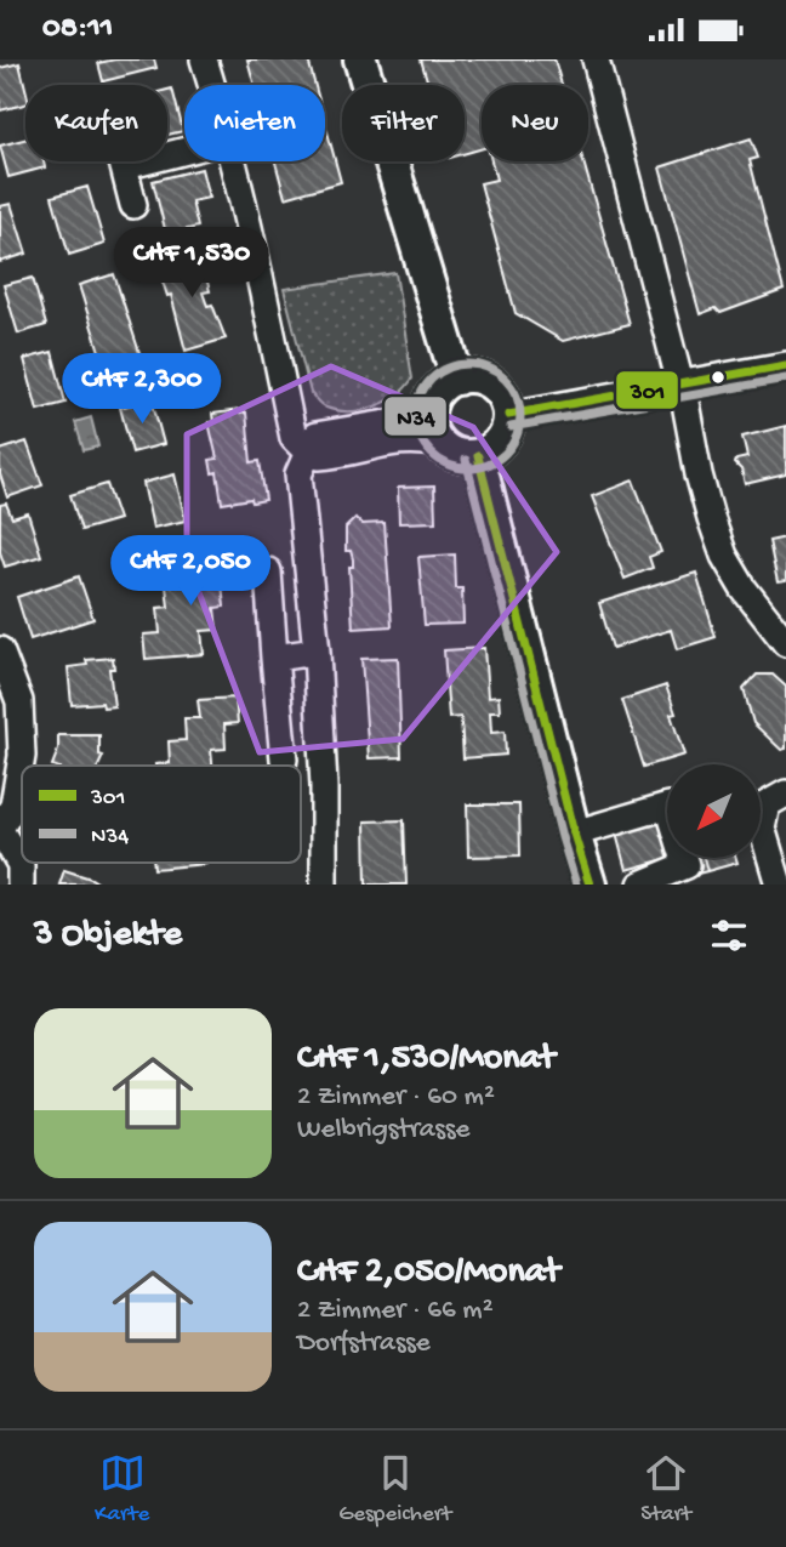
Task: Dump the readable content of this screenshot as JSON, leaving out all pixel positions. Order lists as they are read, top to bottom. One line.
{"lines":["transit line N34","transit line 301"],"legend":["301","N34"],"north":"bottom left","page":{"status":"08:11","chip":["Kaufen","Mieten","Filter","Neu"],"price":["CHF 1,530","CHF 2,300","CHF 2,050"],"heading":"3 Objekte","list":[{"name":"CHF 1,530/Monat","note":"2 Zimmer · 60 m² · Welbrigstrasse"},{"name":"CHF 2,050/Monat","note":"2 Zimmer · 66 m² · Dorfstrasse"}],"tabs":["Karte","Gespeichert","Start"]}}
